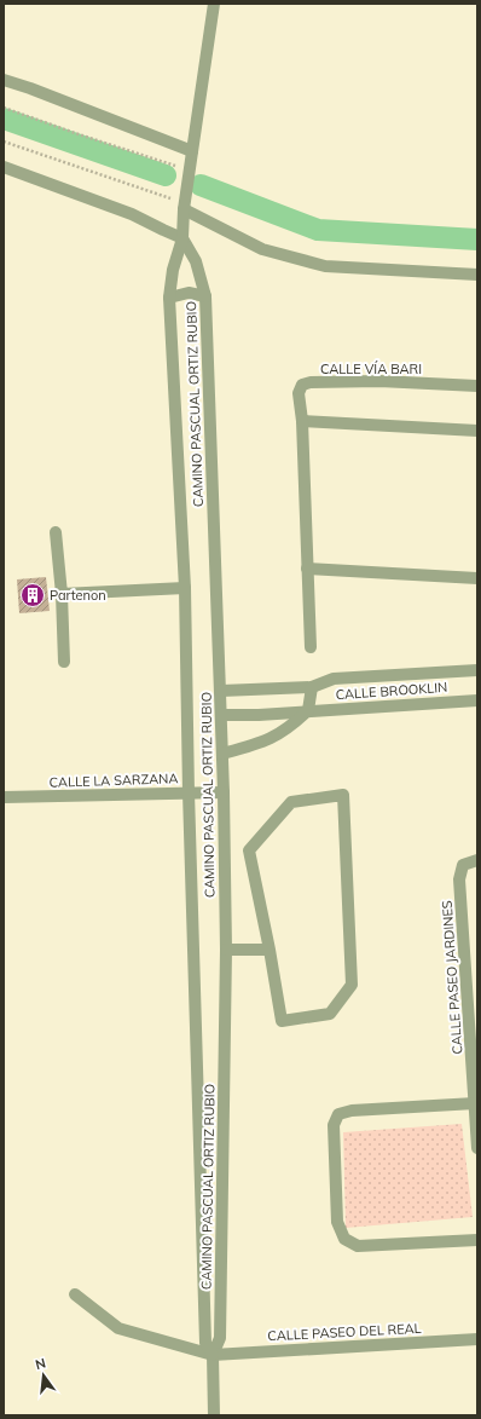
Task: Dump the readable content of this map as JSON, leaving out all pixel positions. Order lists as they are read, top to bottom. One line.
{"streets":{"street":["CALLE VÍA BARI","CAMINO PASCUAL ORTIZ RUBIO","CALLE BROOKLIN","CALLE LA SARZANA","CALLE PASEO JARDINES","CALLE PASEO DEL REAL"]},"crossings":[["CAMINO PASCUAL ORTIZ RUBIO","CALLE BROOKLIN"],["CAMINO PASCUAL ORTIZ RUBIO","CALLE LA SARZANA"],["CAMINO PASCUAL ORTIZ RUBIO","CALLE PASEO DEL REAL"]],"places":{"building":["Partenon"]},"north":"top"}
